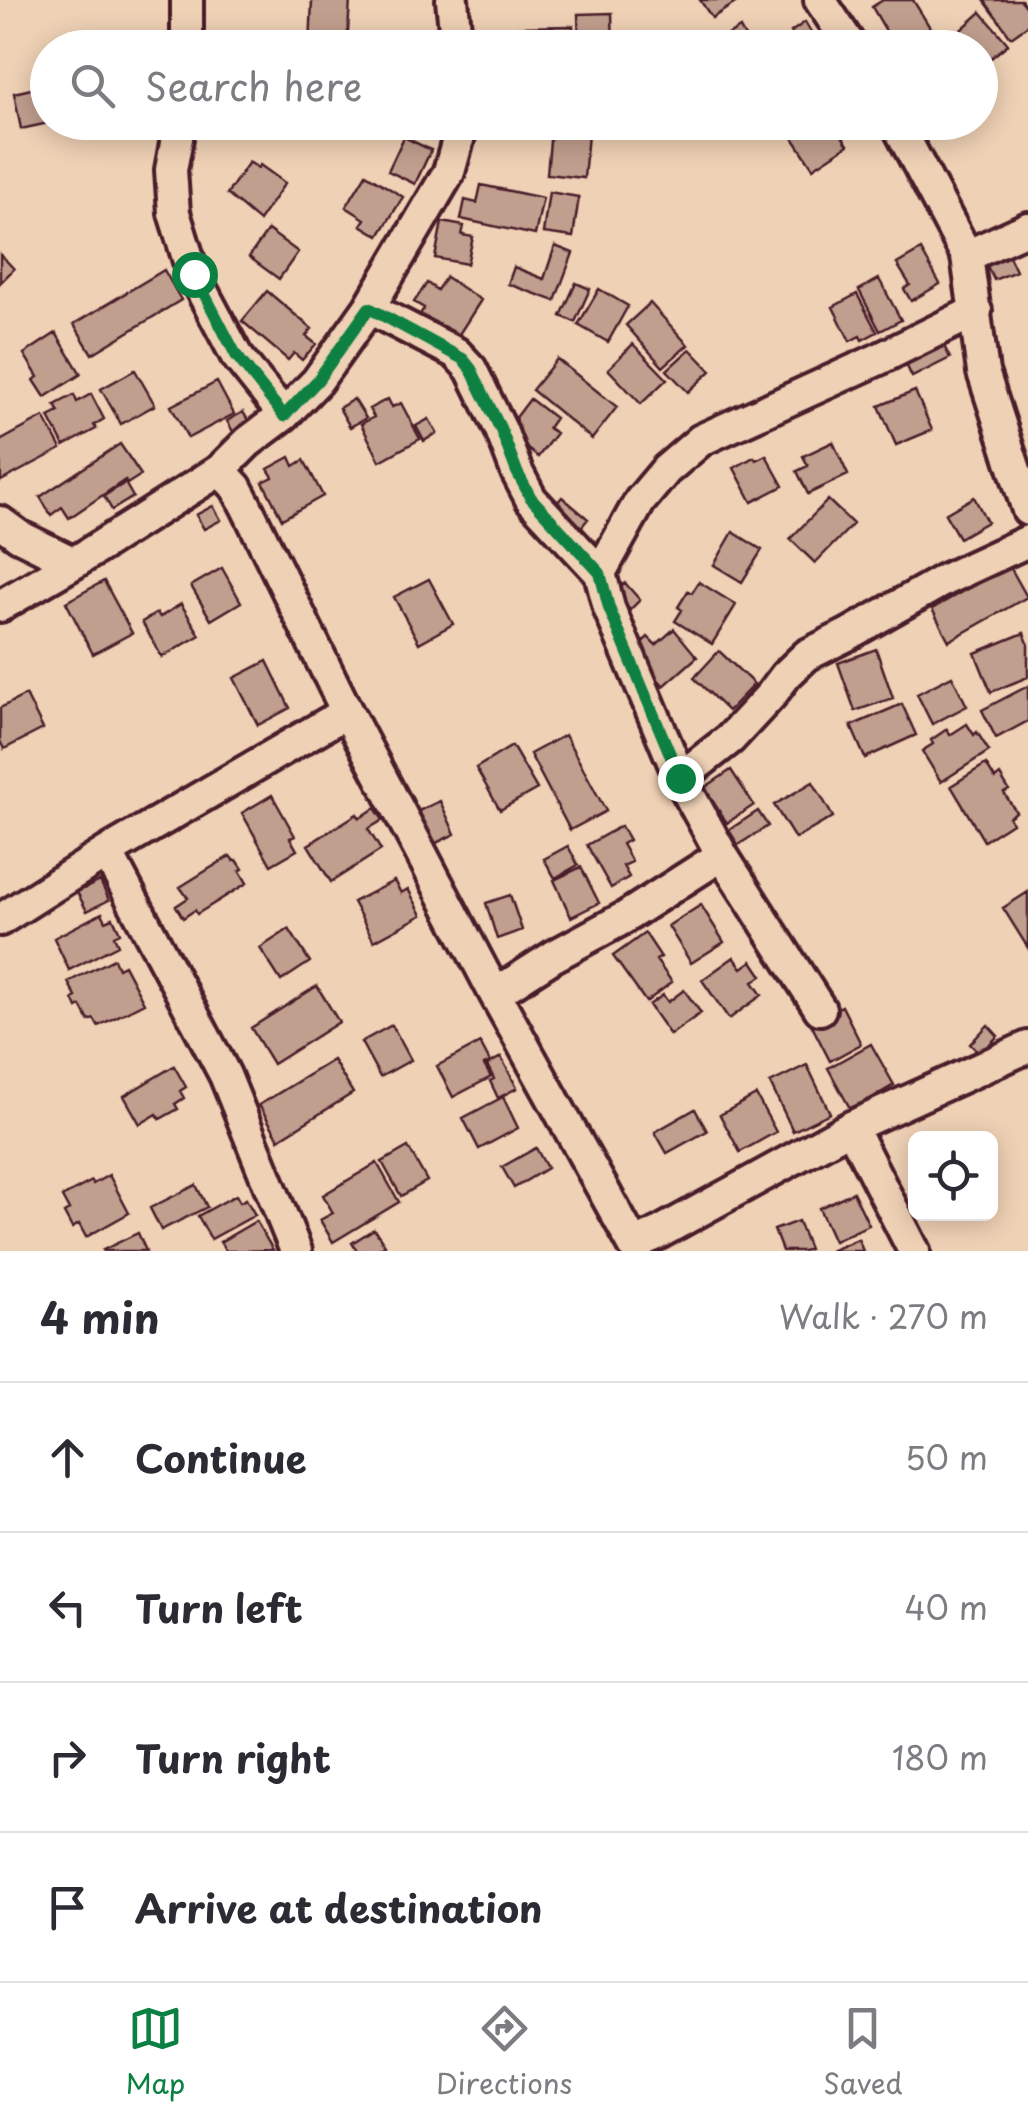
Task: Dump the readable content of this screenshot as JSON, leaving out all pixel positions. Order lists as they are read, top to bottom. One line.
{"page":{"search":"Search here","heading":["4 min","Walk · 270 m"],"list":[["Continue","50 m"],["Turn left","40 m"],["Turn right","180 m"],"Arrive at destination"],"nav":["Map","Directions","Saved"]}}
